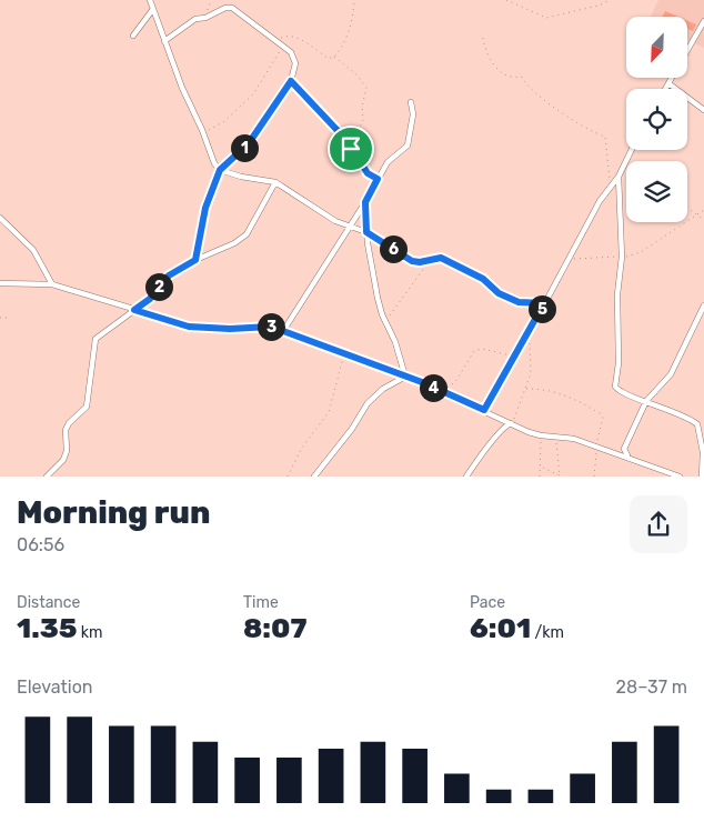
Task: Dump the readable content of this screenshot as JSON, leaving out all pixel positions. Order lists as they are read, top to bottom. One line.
{"north":"bottom left","page":{"pins":["1","6","2","5","3","4"],"heading":["Morning run","06:56"],"stats":[["Distance","1.35 km"],["Time","8:07"],["Pace","6:01 /km"]],"chart":["Elevation","28–37 m"]}}
